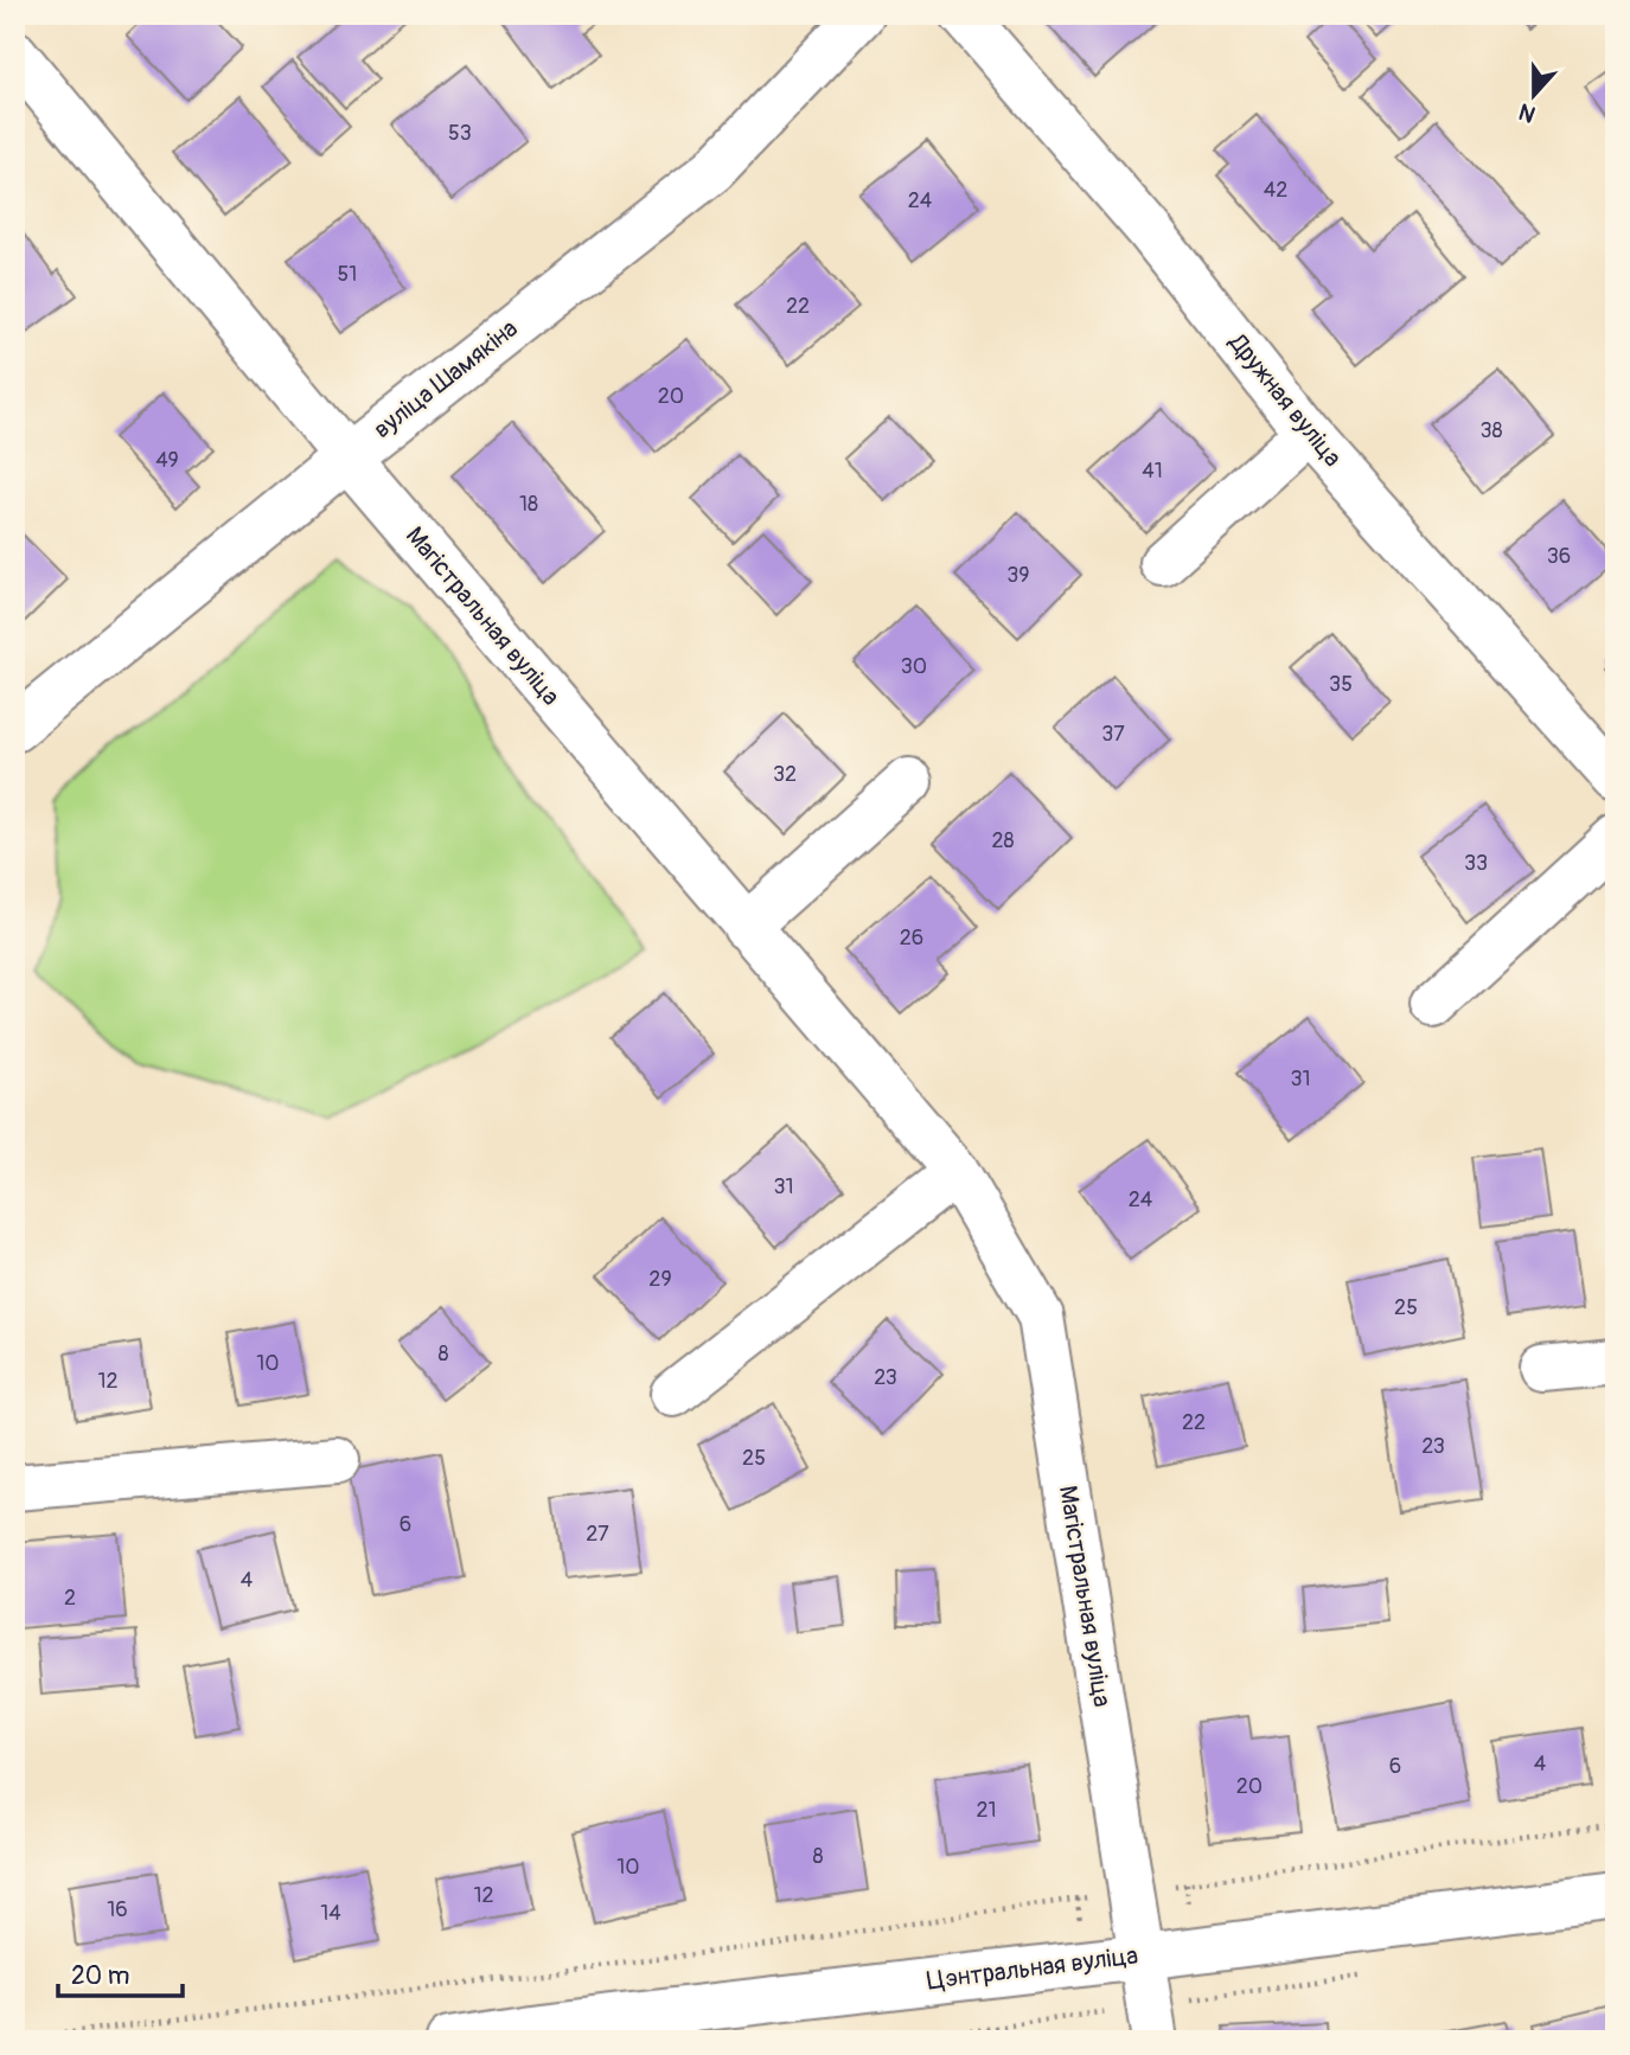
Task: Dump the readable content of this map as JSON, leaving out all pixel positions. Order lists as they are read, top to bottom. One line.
{"streets":{"street":["вуліца Шамякіна","Дружная вуліца","Магістральная вуліца","Цэнтральная вуліца"]},"crossings":[["вуліца Шамякіна","Магістральная вуліца"],["Магістральная вуліца","Цэнтральная вуліца"]],"house_numbers":["53","42","24","51","22","20","38","49","41","18","36","39","30","35","37","32","28","33","26","31","31","24","29","25","8","10","23","12","22","23","25","6","27","4","2","4","6","20","21","8","10","12","16","14"],"scale_bar":"20 m","north":"bottom"}
